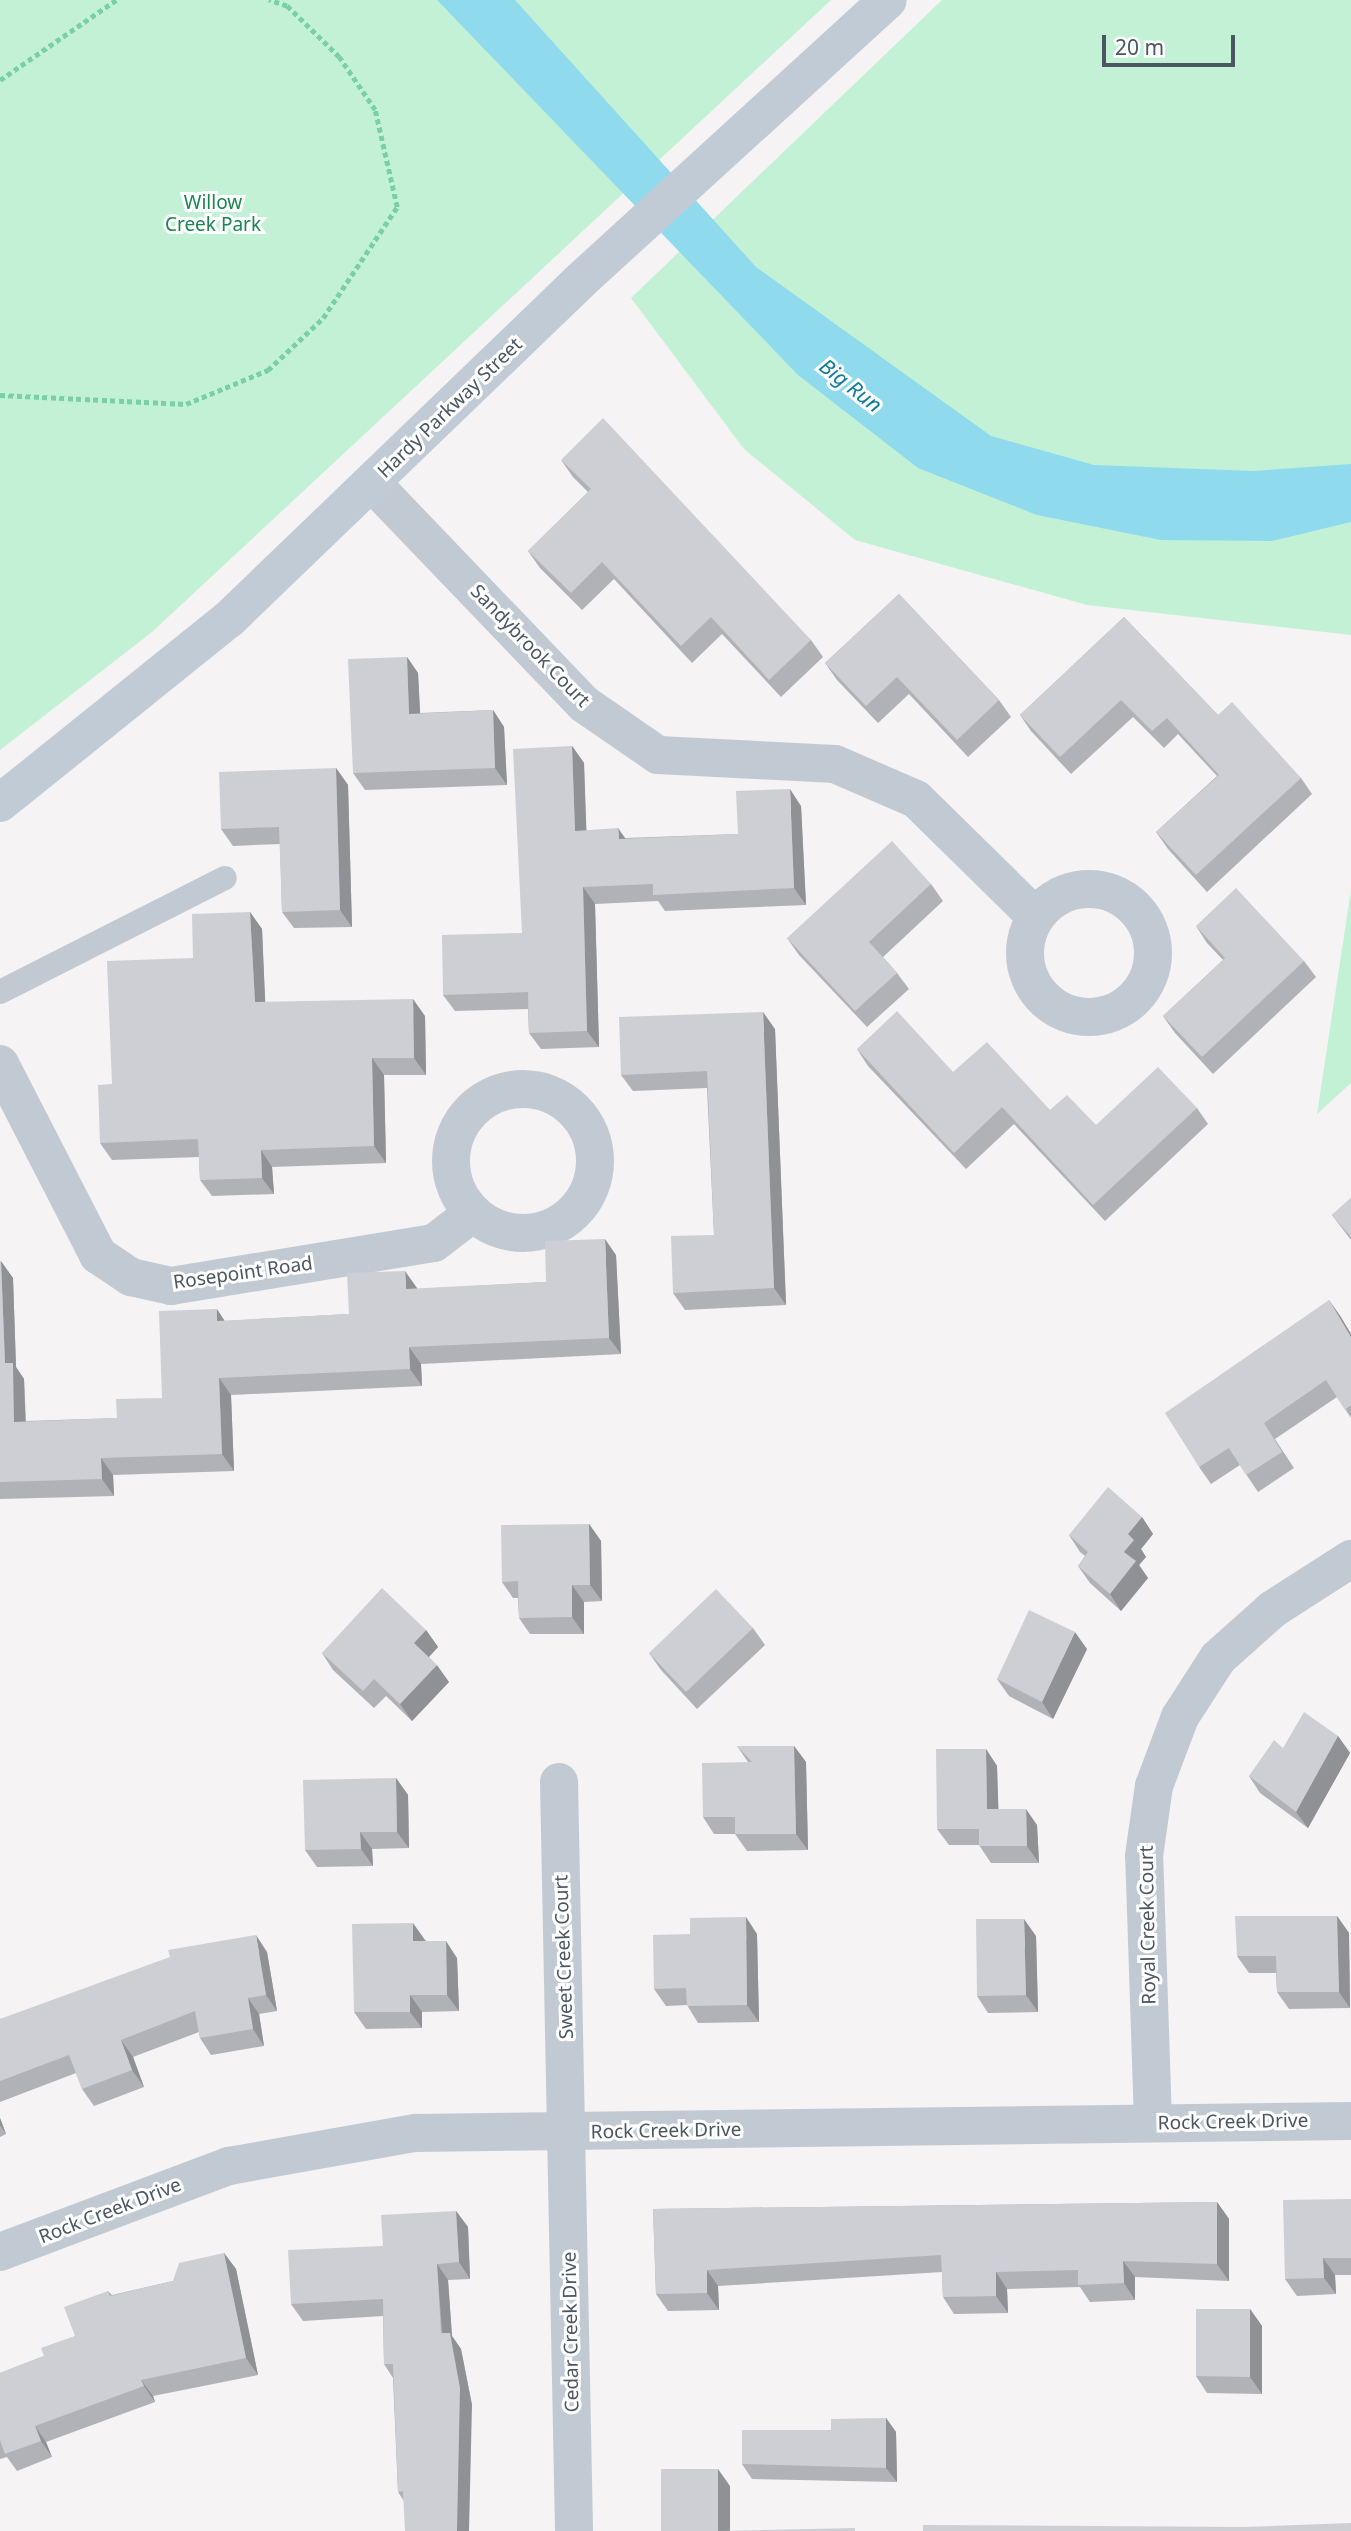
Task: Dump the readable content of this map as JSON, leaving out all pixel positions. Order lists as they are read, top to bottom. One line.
{"streets":{"main road":["Hardy Parkway Street"],"street":["Sandybrook Court","Rosepoint Road","Royal Creek Court","Sweet Creek Court","Rock Creek Drive","Cedar Creek Drive"]},"crossings":[["Hardy Parkway Street","Sandybrook Court"],["Royal Creek Court","Rock Creek Drive"],["Sweet Creek Court","Rock Creek Drive"],["Sweet Creek Court","Cedar Creek Drive"],["Rock Creek Drive","Cedar Creek Drive"]],"water":["Big Run"],"parks":["Willow Creek Park"],"scale_bar":"20 m"}
